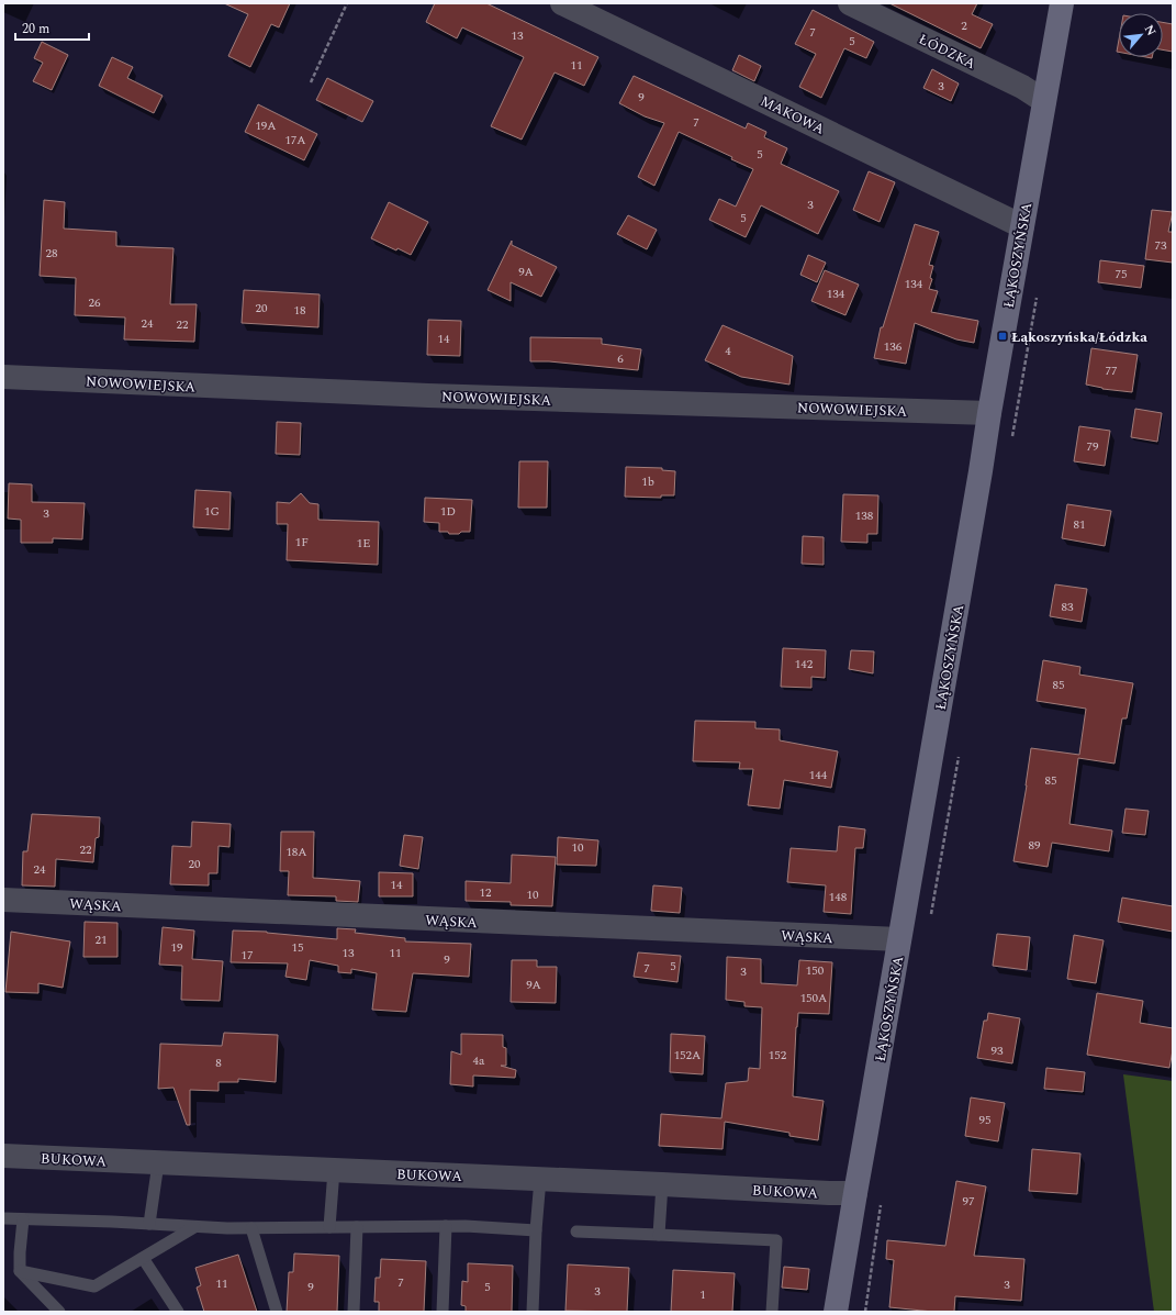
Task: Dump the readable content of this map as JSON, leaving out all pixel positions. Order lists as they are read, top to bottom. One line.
{"streets":{"street":["ŁÓDZKA","MAKOWA","ŁĄKOSZYŃSKA","NOWOWIEJSKA","WĄSKA","BUKOWA"]},"crossings":[["ŁÓDZKA","ŁĄKOSZYŃSKA"],["MAKOWA","ŁĄKOSZYŃSKA"],["ŁĄKOSZYŃSKA","NOWOWIEJSKA"],["ŁĄKOSZYŃSKA","WĄSKA"],["ŁĄKOSZYŃSKA","BUKOWA"]],"places":{"transit":["Łąkoszyńska/Łódzka"]},"house_numbers":["2","7","13","5","11","3","9","7","19A","17A","5","3","5","73","28","9A","75","134","134","26","20","18","24","22","14","136","4","6","77","79","1b","1G","1D","3","138","81","1F","1E","83","142","85","144","85","89","10","22","18A","20","24","14","12","10","148","21","19","15","13","11","17","9","5","7","150","3","9A","150A","93","152A","152","4a","8","95","97","7","11","3","9","5","3","1"],"scale_bar":"20 m","north":"top right"}
